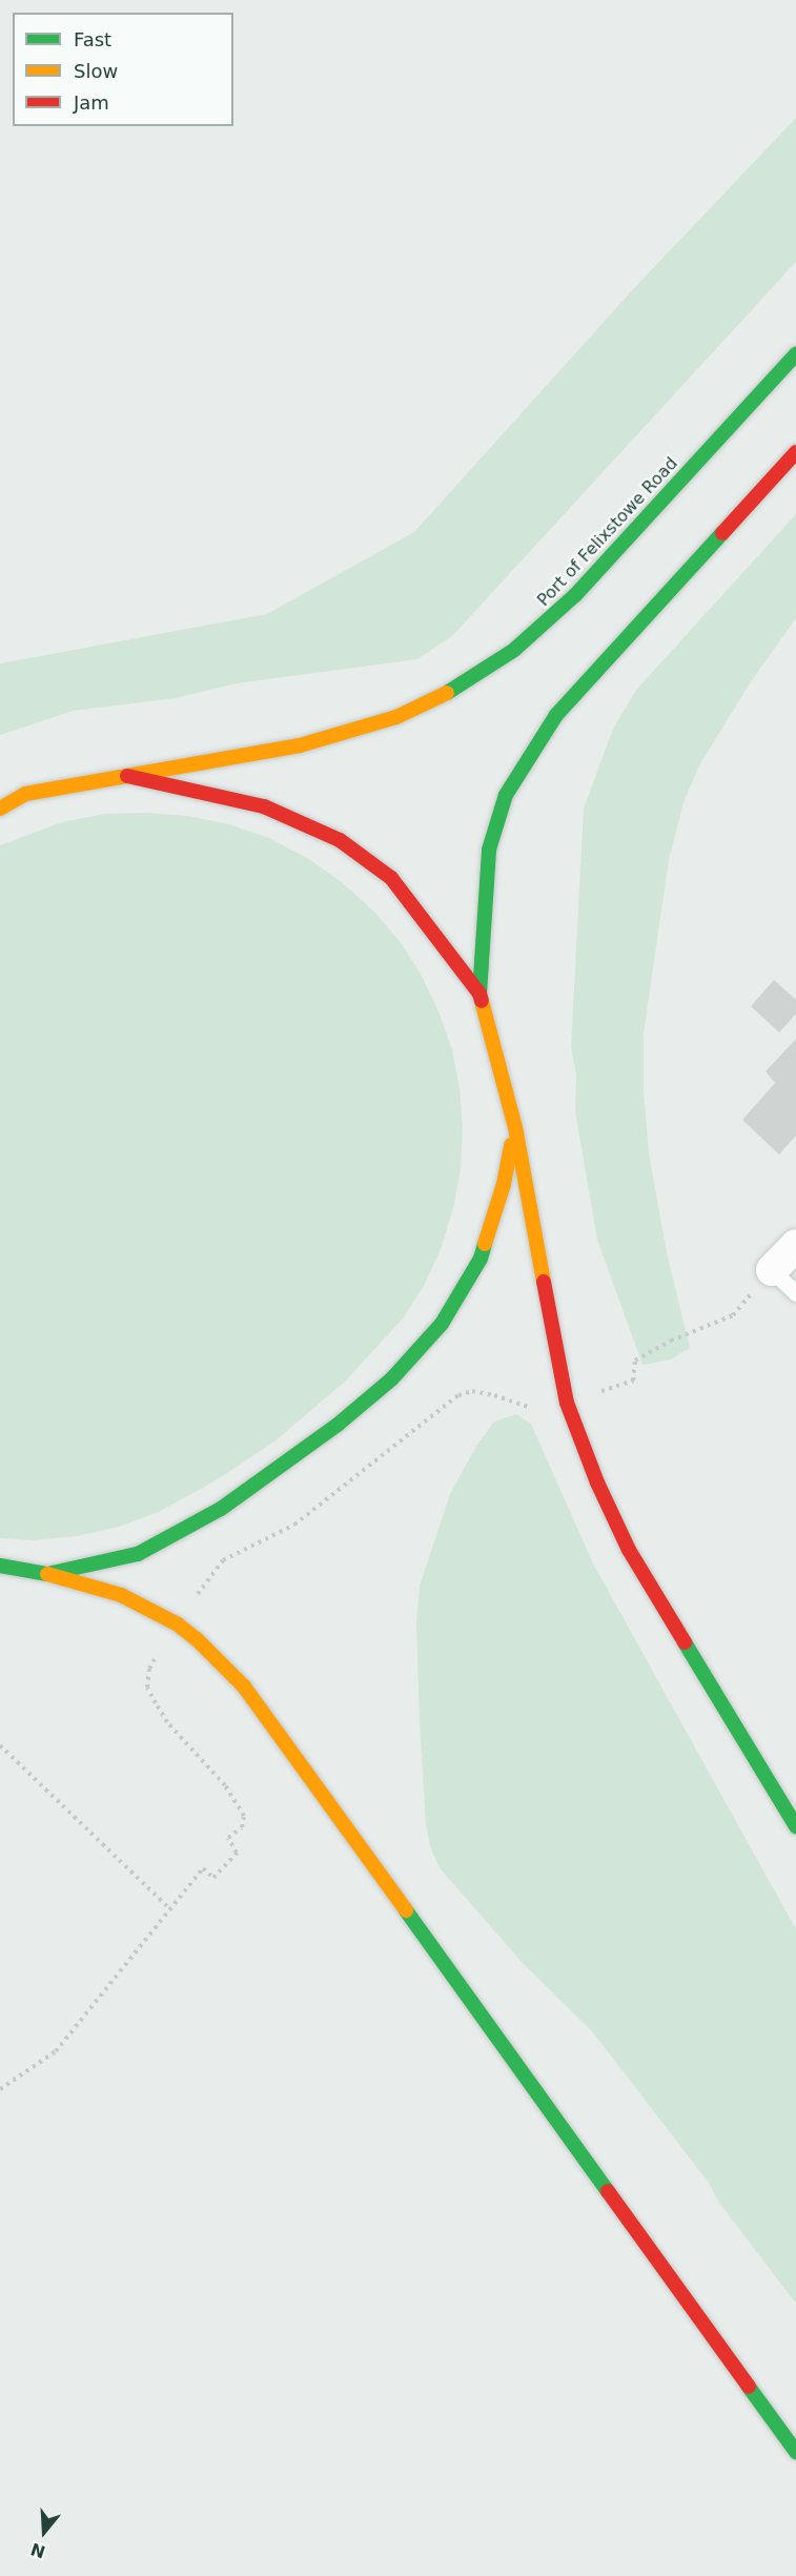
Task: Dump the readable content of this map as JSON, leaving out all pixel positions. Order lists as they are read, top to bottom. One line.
{"streets":{"highway":["Port of Felixstowe Road"]},"legend":["Fast","Slow","Jam"],"north":"bottom"}
